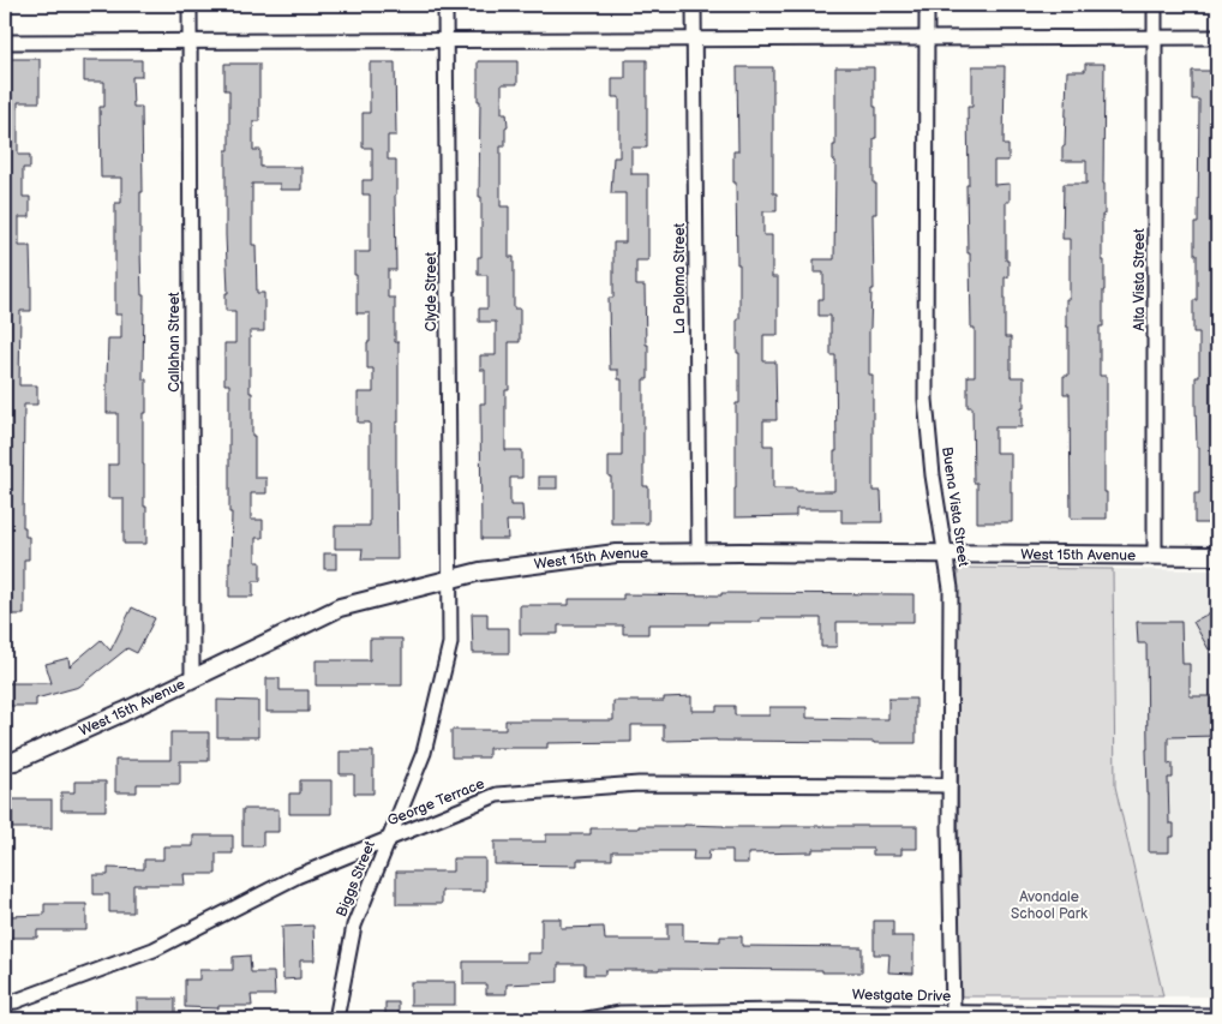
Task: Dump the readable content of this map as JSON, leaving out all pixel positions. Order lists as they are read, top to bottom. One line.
{"streets":{"street":["La Paloma Street","Alta Vista Street","Clyde Street","Callahan Street","Buena Vista Street","West 15th Avenue","George Terrace","Biggs Street","Westgate Drive"]},"crossings":[["La Paloma Street","West 15th Avenue"],["Alta Vista Street","West 15th Avenue"],["Clyde Street","West 15th Avenue"],["Clyde Street","Biggs Street"],["Callahan Street","West 15th Avenue"],["Buena Vista Street","West 15th Avenue"],["Buena Vista Street","George Terrace"],["Buena Vista Street","Westgate Drive"],["West 15th Avenue","Biggs Street"],["George Terrace","Biggs Street"]],"parks":["Avondale School Park"]}
